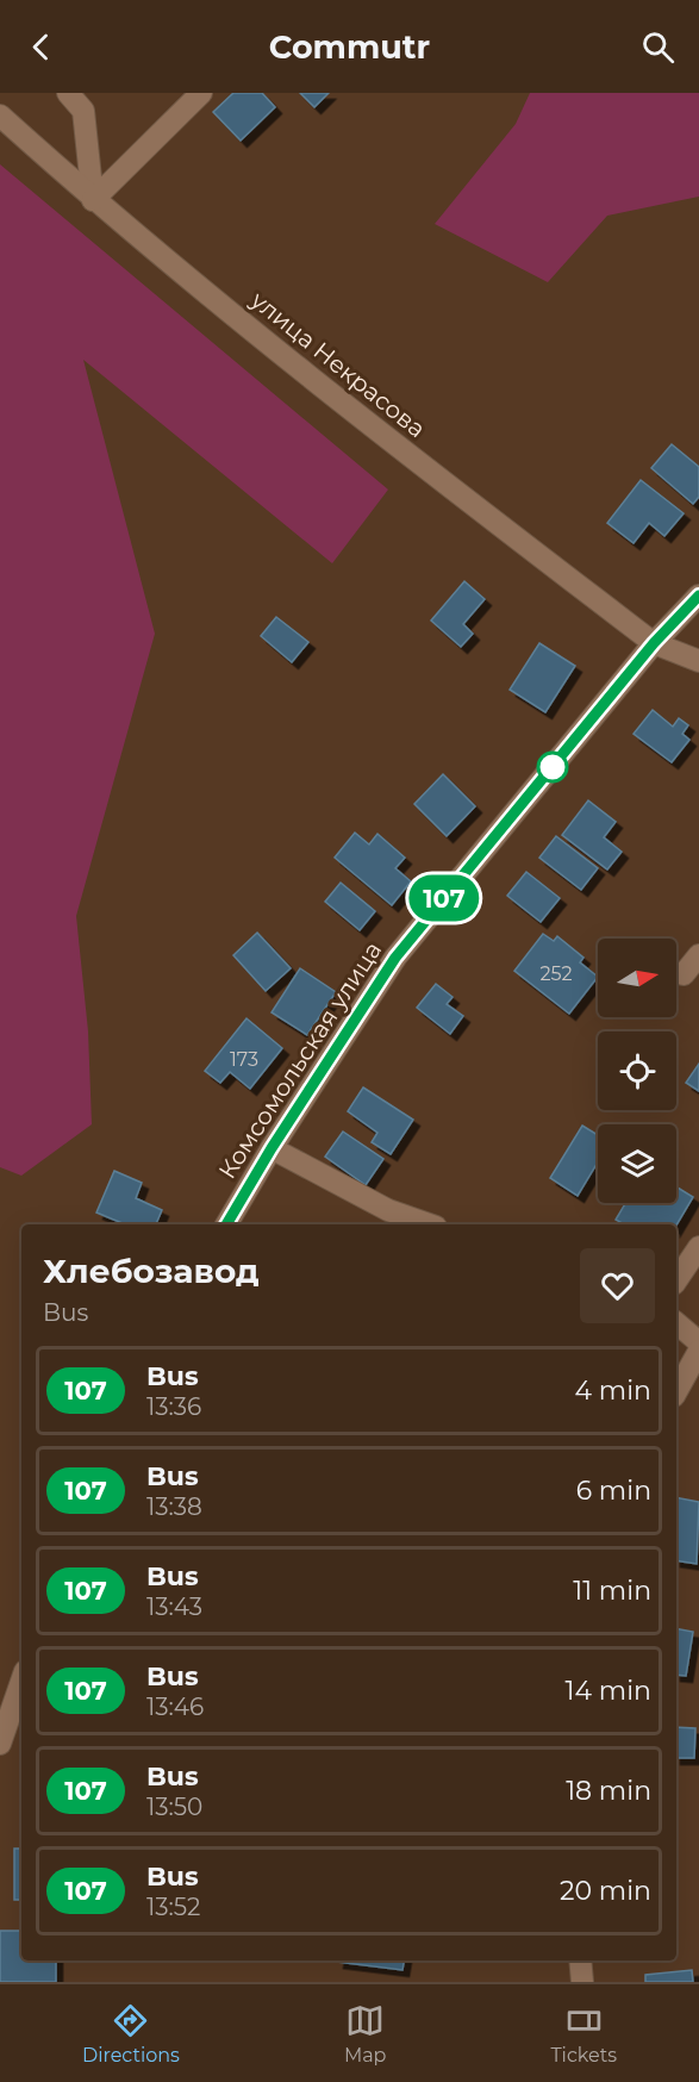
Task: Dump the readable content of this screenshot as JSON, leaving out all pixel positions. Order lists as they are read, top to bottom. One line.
{"streets":{"street":["улица Некрасова","Комсомольская улица"]},"crossings":[["улица Некрасова","Комсомольская улица"]],"lines":["bus line 107"],"house_numbers":["252","173"],"north":"right","page":{"header":"Commutr","on_map":"107","heading":["Хлебозавод","Bus"],"list":[{"mark":"107","name":"Bus","note":"13:36","value":"4 min"},{"mark":"107","name":"Bus","note":"13:38","value":"6 min"},{"mark":"107","name":"Bus","note":"13:43","value":"11 min"},{"mark":"107","name":"Bus","note":"13:46","value":"14 min"},{"mark":"107","name":"Bus","note":"13:50","value":"18 min"},{"mark":"107","name":"Bus","note":"13:52","value":"20 min"}],"tabs":["Directions","Map","Tickets"]}}
